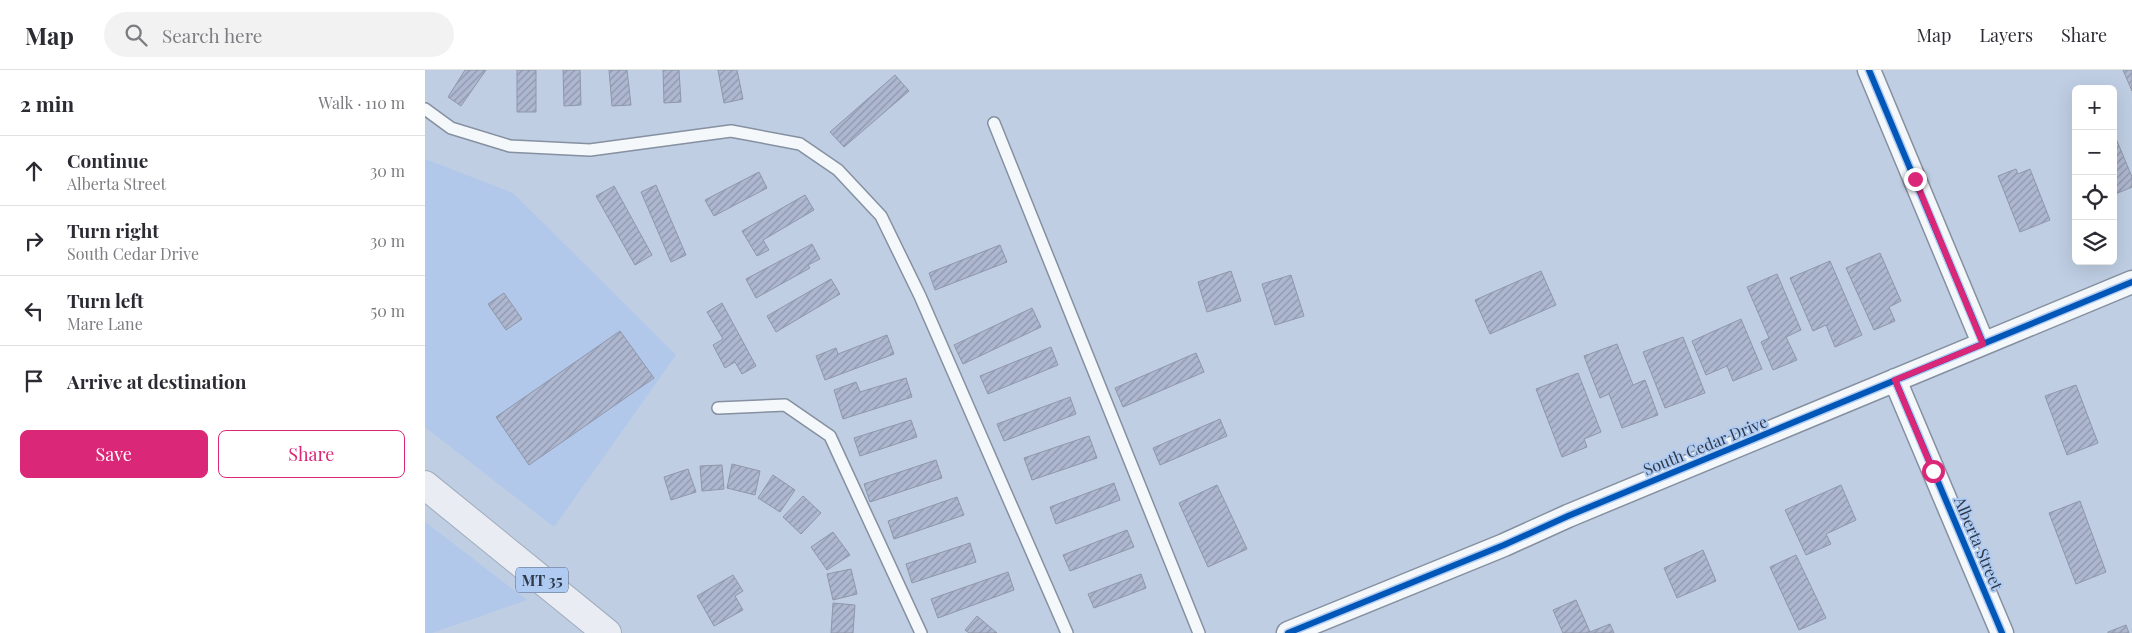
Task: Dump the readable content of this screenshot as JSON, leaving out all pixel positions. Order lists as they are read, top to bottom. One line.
{"streets":{"main road":["MT 35"],"street":["South Cedar Drive","Alberta Street"]},"crossings":[["South Cedar Drive","Alberta Street"]],"page":{"header":"Map","search":"Search here","nav":["Map","Layers","Share"],"heading":["2 min","Walk · 110 m"],"map_buttons":["+","−"],"list":[["Continue","Alberta Street","30 m"],["Turn right","South Cedar Drive","30 m"],["Turn left","Mare Lane","50 m"],"Arrive at destination"],"buttons":["Save","Share"]}}
